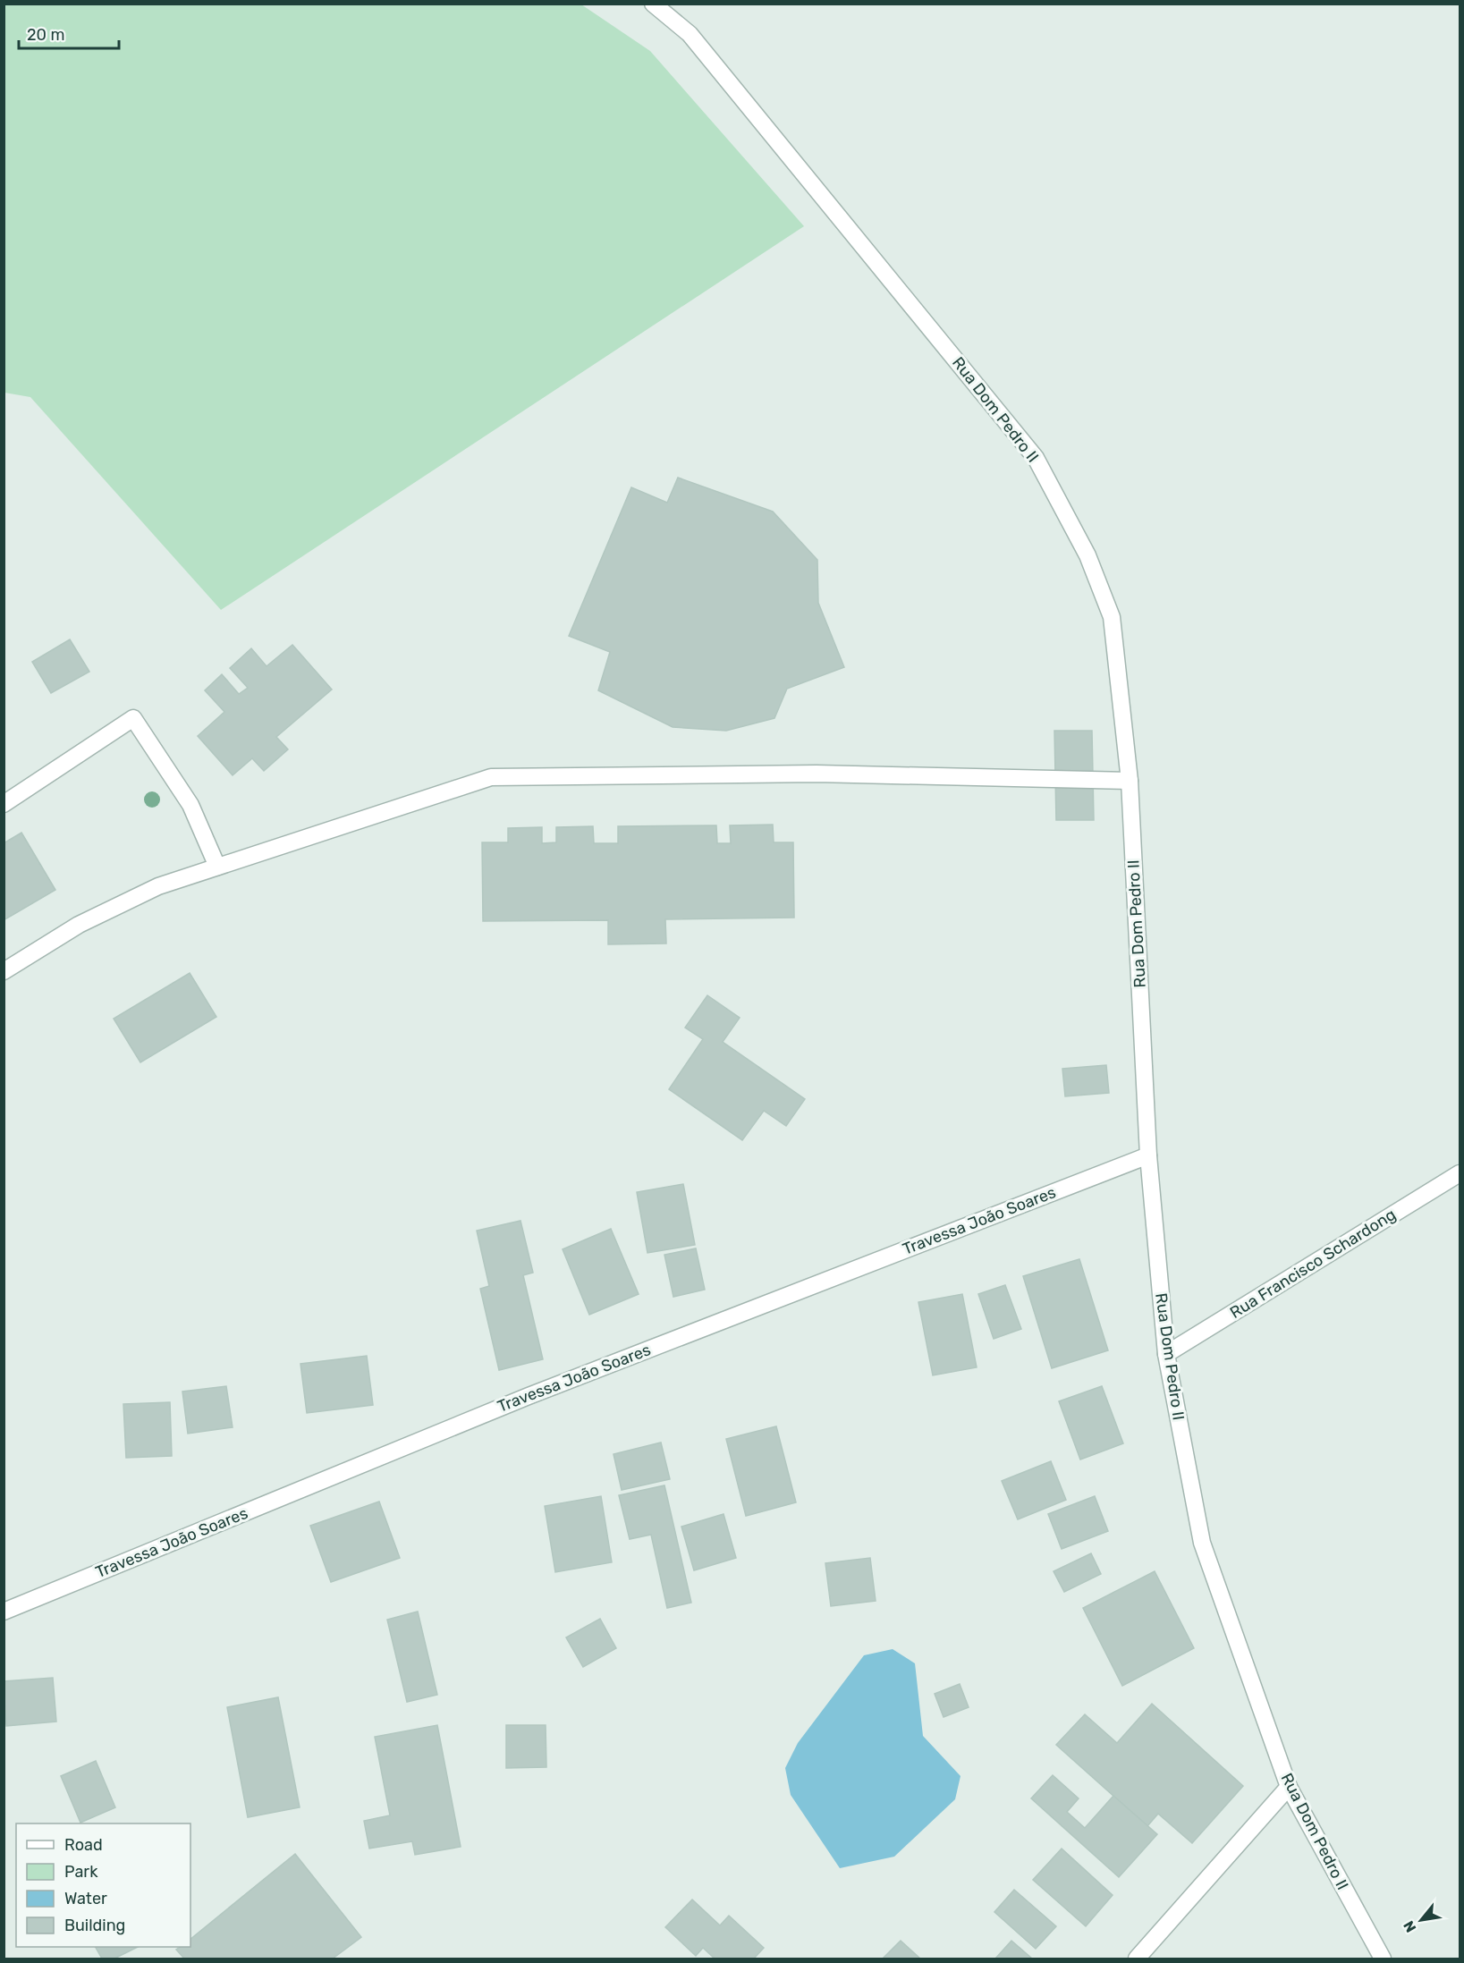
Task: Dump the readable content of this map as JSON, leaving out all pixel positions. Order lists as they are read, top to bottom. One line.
{"streets":{"street":["Rua Dom Pedro II","Travessa João Soares","Rua Francisco Schardong"]},"crossings":[["Rua Dom Pedro II","Travessa João Soares"],["Rua Dom Pedro II","Rua Francisco Schardong"]],"legend":["Road","Park","Water","Building"],"scale_bar":"20 m","north":"bottom left"}
